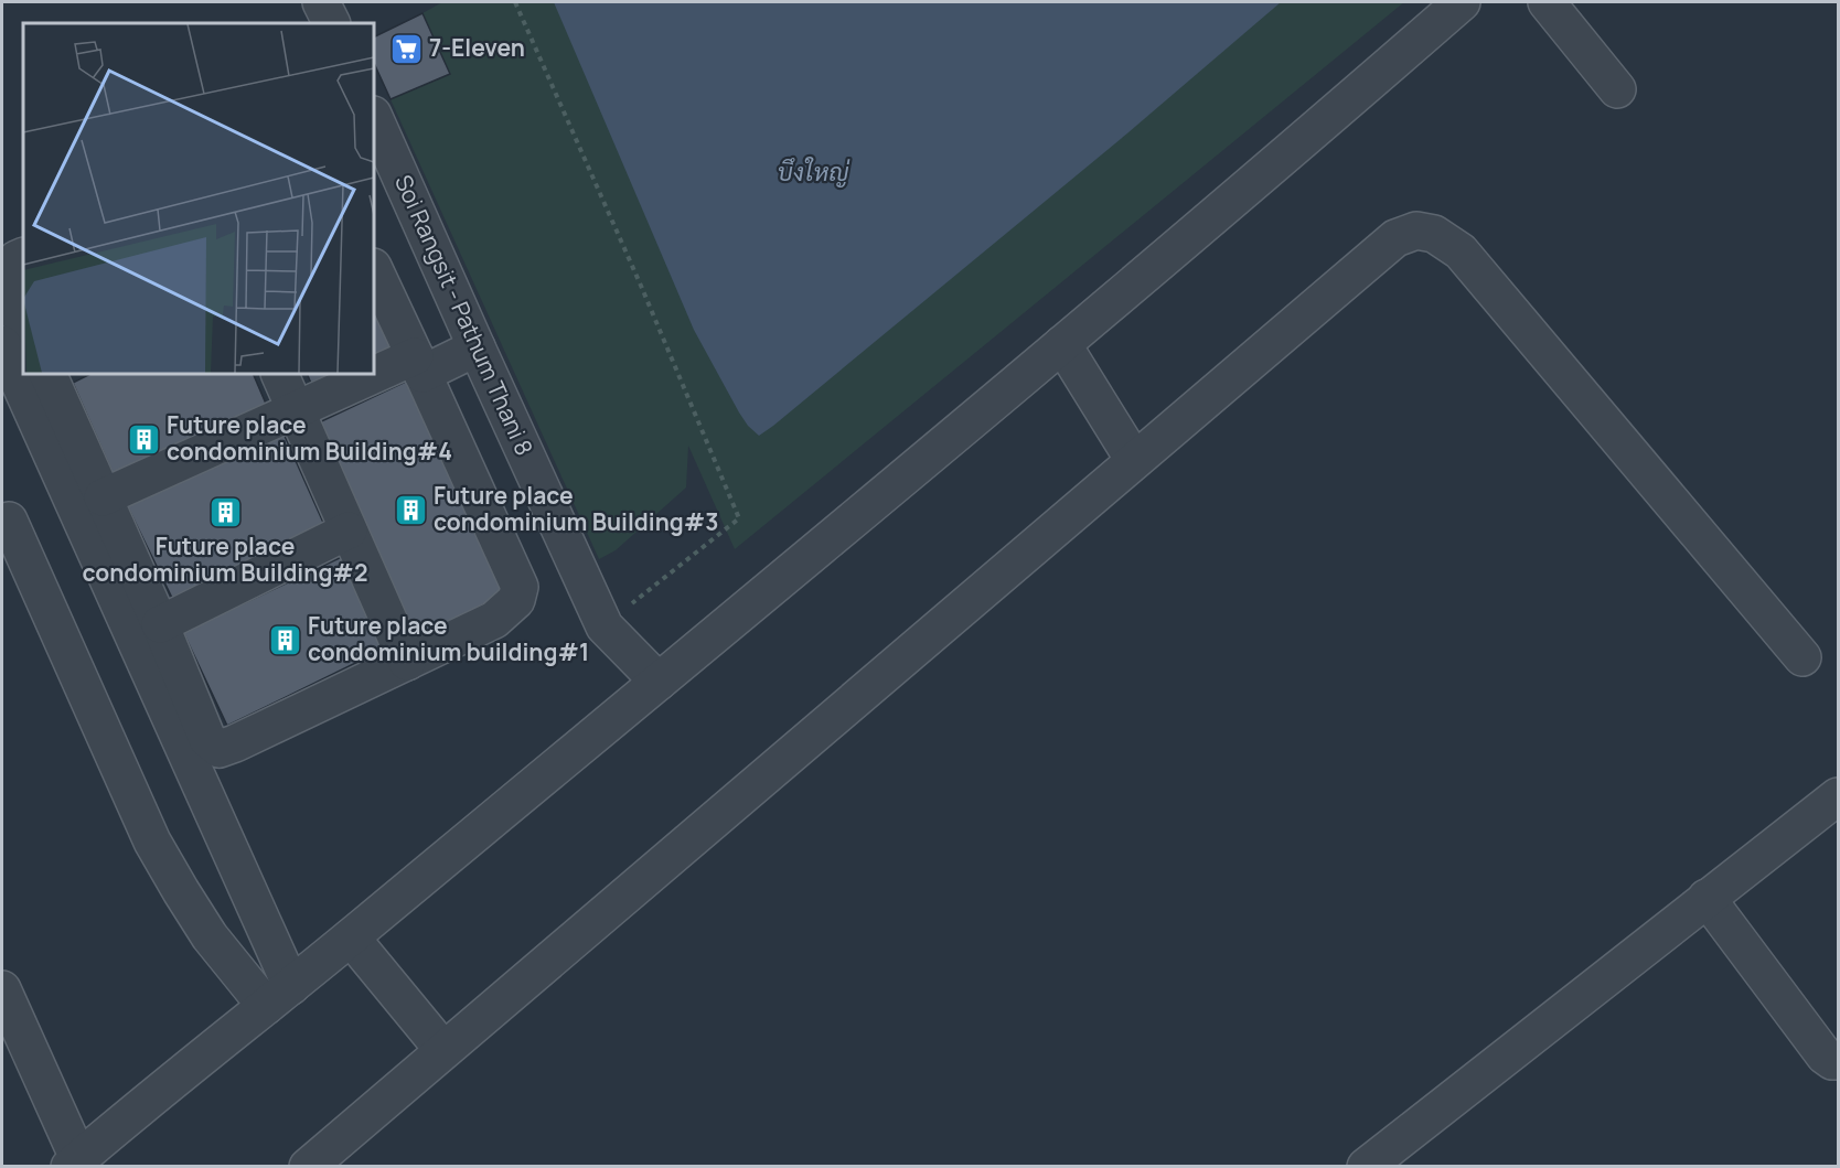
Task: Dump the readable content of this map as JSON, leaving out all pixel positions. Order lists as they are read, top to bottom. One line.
{"streets":{"street":["Soi Rangsit - Pathum Thani 8"]},"water":["บึงใหญ่"],"places":{"supermarket":["7-Eleven"],"building":["Future place condominium Building#4","Future place condominium Building#3","Future place condominium Building#2","Future place condominium building#1"]}}
